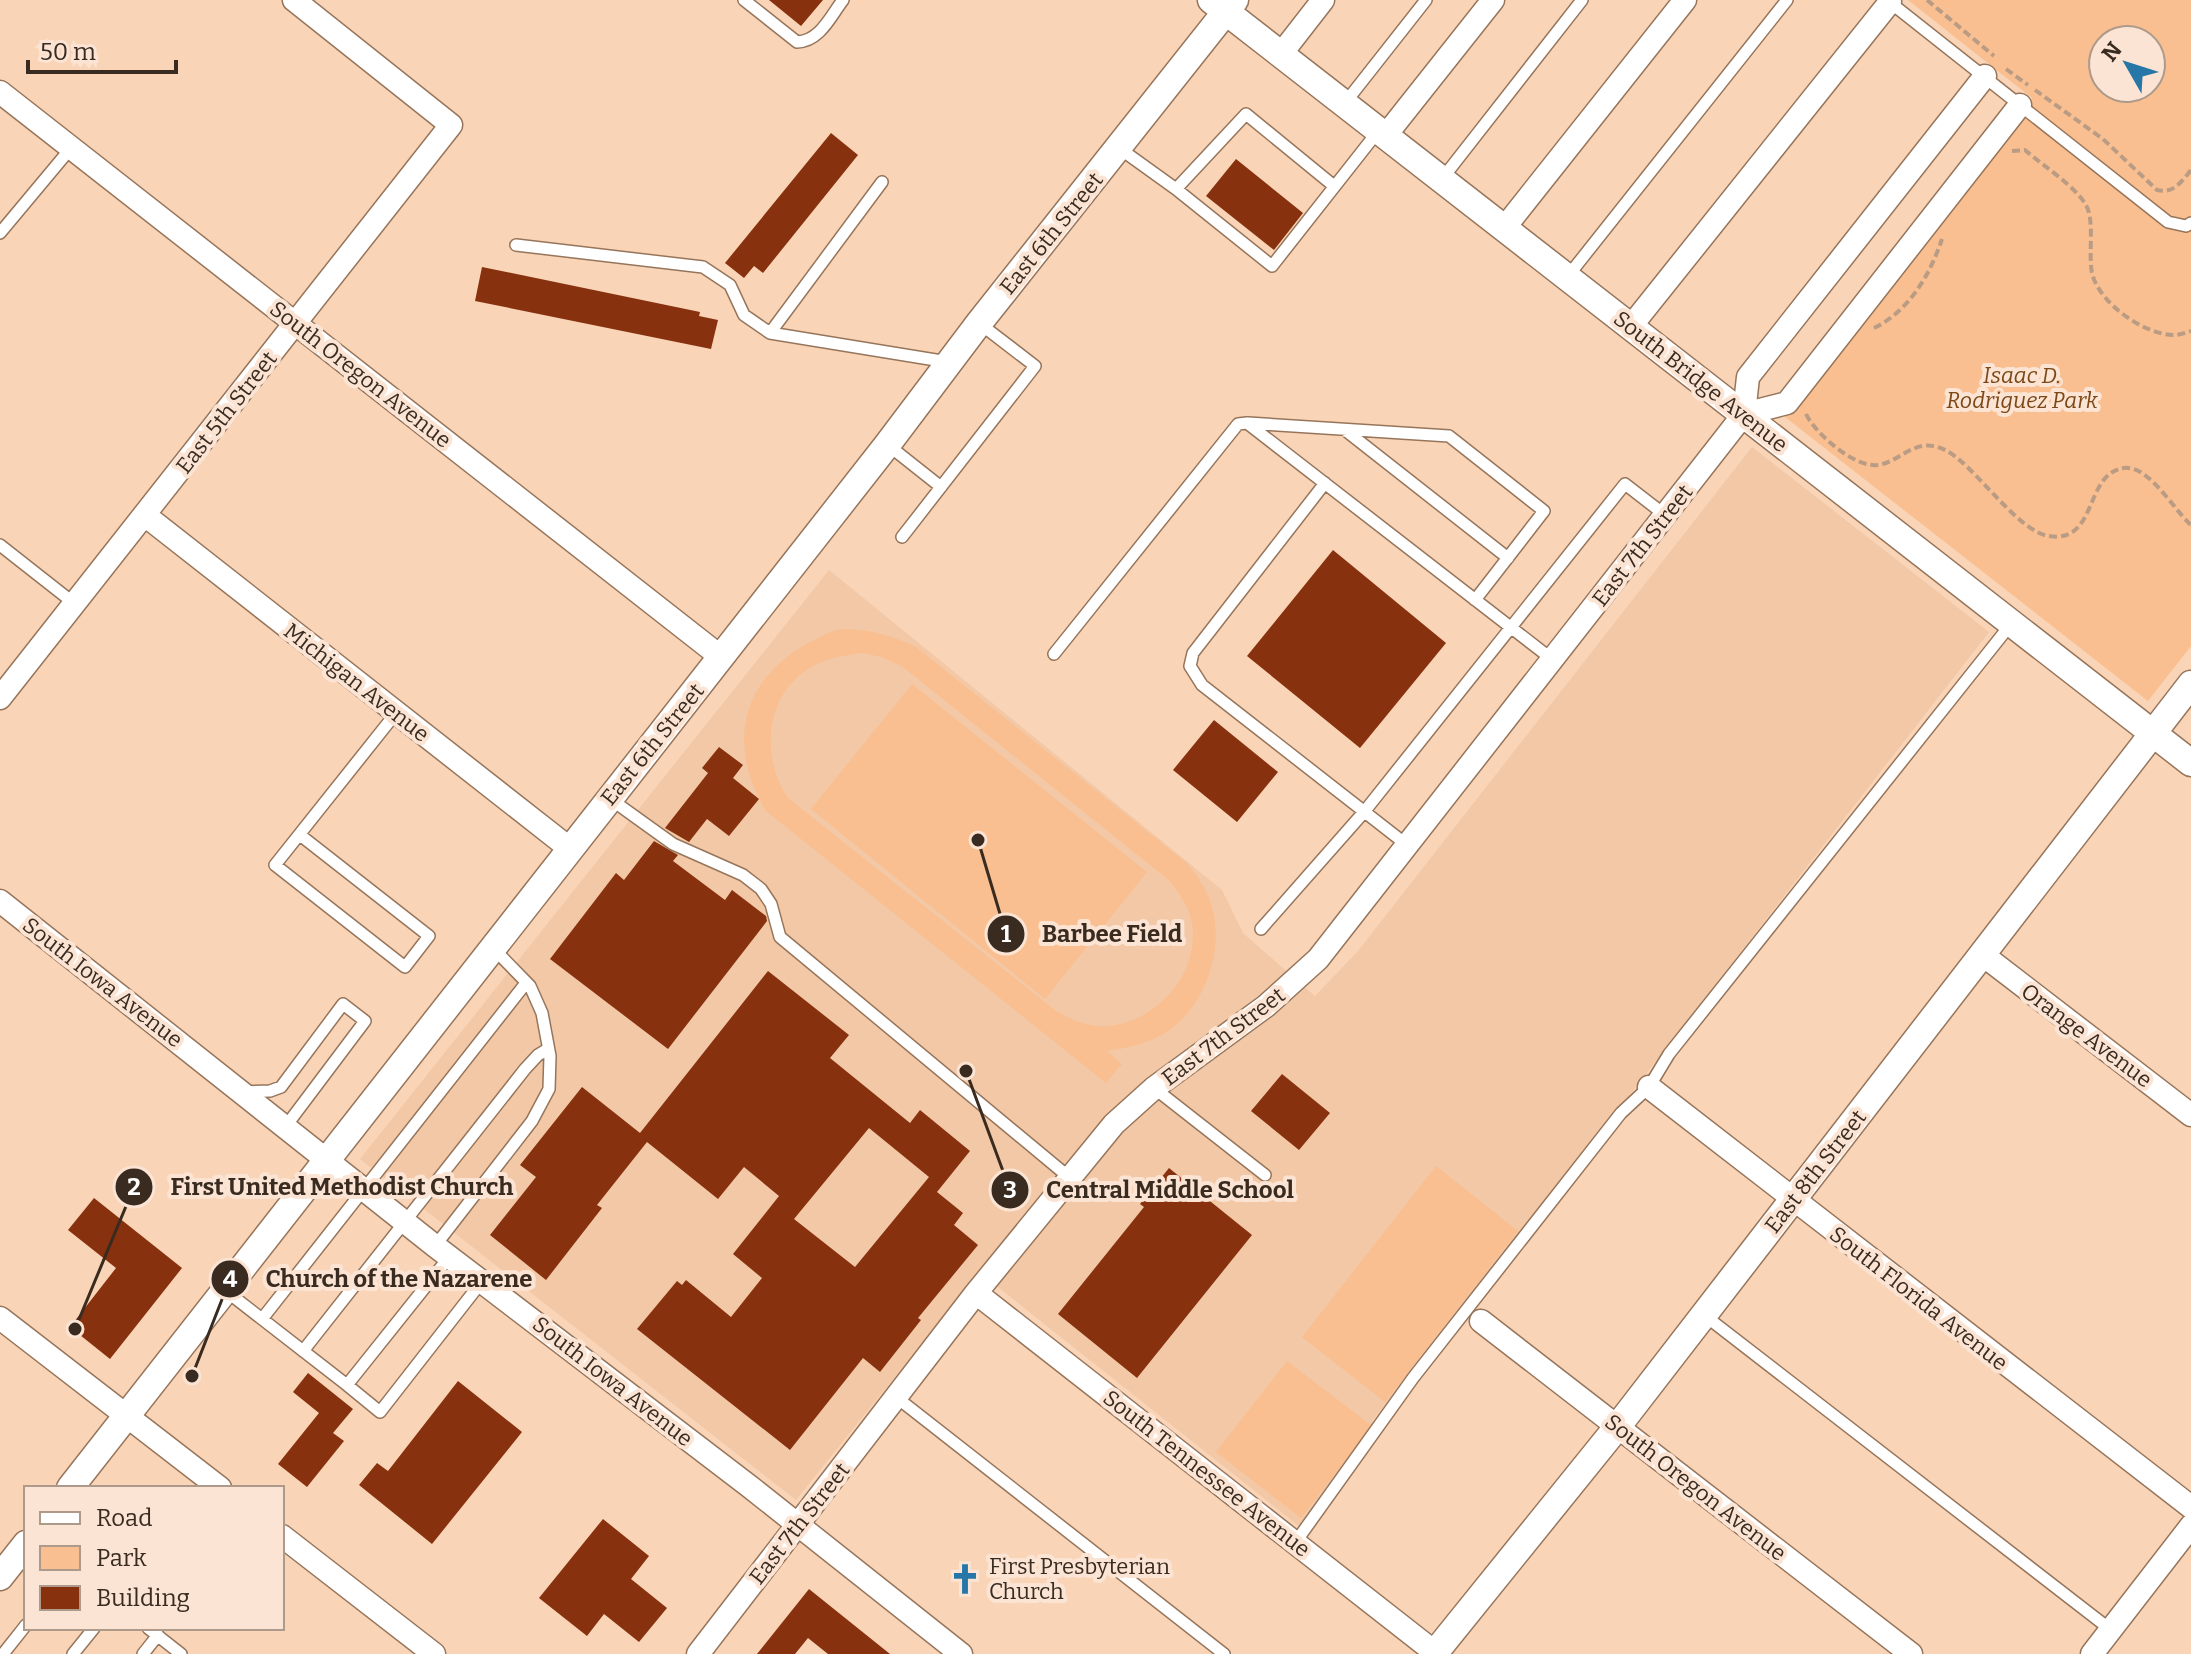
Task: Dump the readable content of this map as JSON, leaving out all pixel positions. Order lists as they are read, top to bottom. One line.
{"streets":{"street":["East 6th Street","South Oregon Avenue","South Bridge Avenue","East 5th Street","East 7th Street","Michigan Avenue","South Iowa Avenue","Orange Avenue","East 8th Street","South Florida Avenue","South Tennessee Avenue"]},"crossings":[["East 6th Street","South Oregon Avenue"],["East 6th Street","South Bridge Avenue"],["East 6th Street","Michigan Avenue"],["East 6th Street","South Iowa Avenue"],["South Oregon Avenue","East 5th Street"],["South Oregon Avenue","East 8th Street"],["South Bridge Avenue","East 7th Street"],["South Bridge Avenue","East 8th Street"],["East 5th Street","Michigan Avenue"],["East 7th Street","South Iowa Avenue"],["East 7th Street","South Tennessee Avenue"],["Orange Avenue","East 8th Street"],["East 8th Street","South Florida Avenue"],["East 8th Street","South Tennessee Avenue"]],"parks":["Isaac D. Rodriguez Park"],"places":{"other":["Barbee Field","Central Middle School","First United Methodist Church","Church of the Nazarene"],"church":["First Presbyterian Church"]},"legend":["Road","Park","Building"],"scale_bar":"50 m","north":"top left"}
